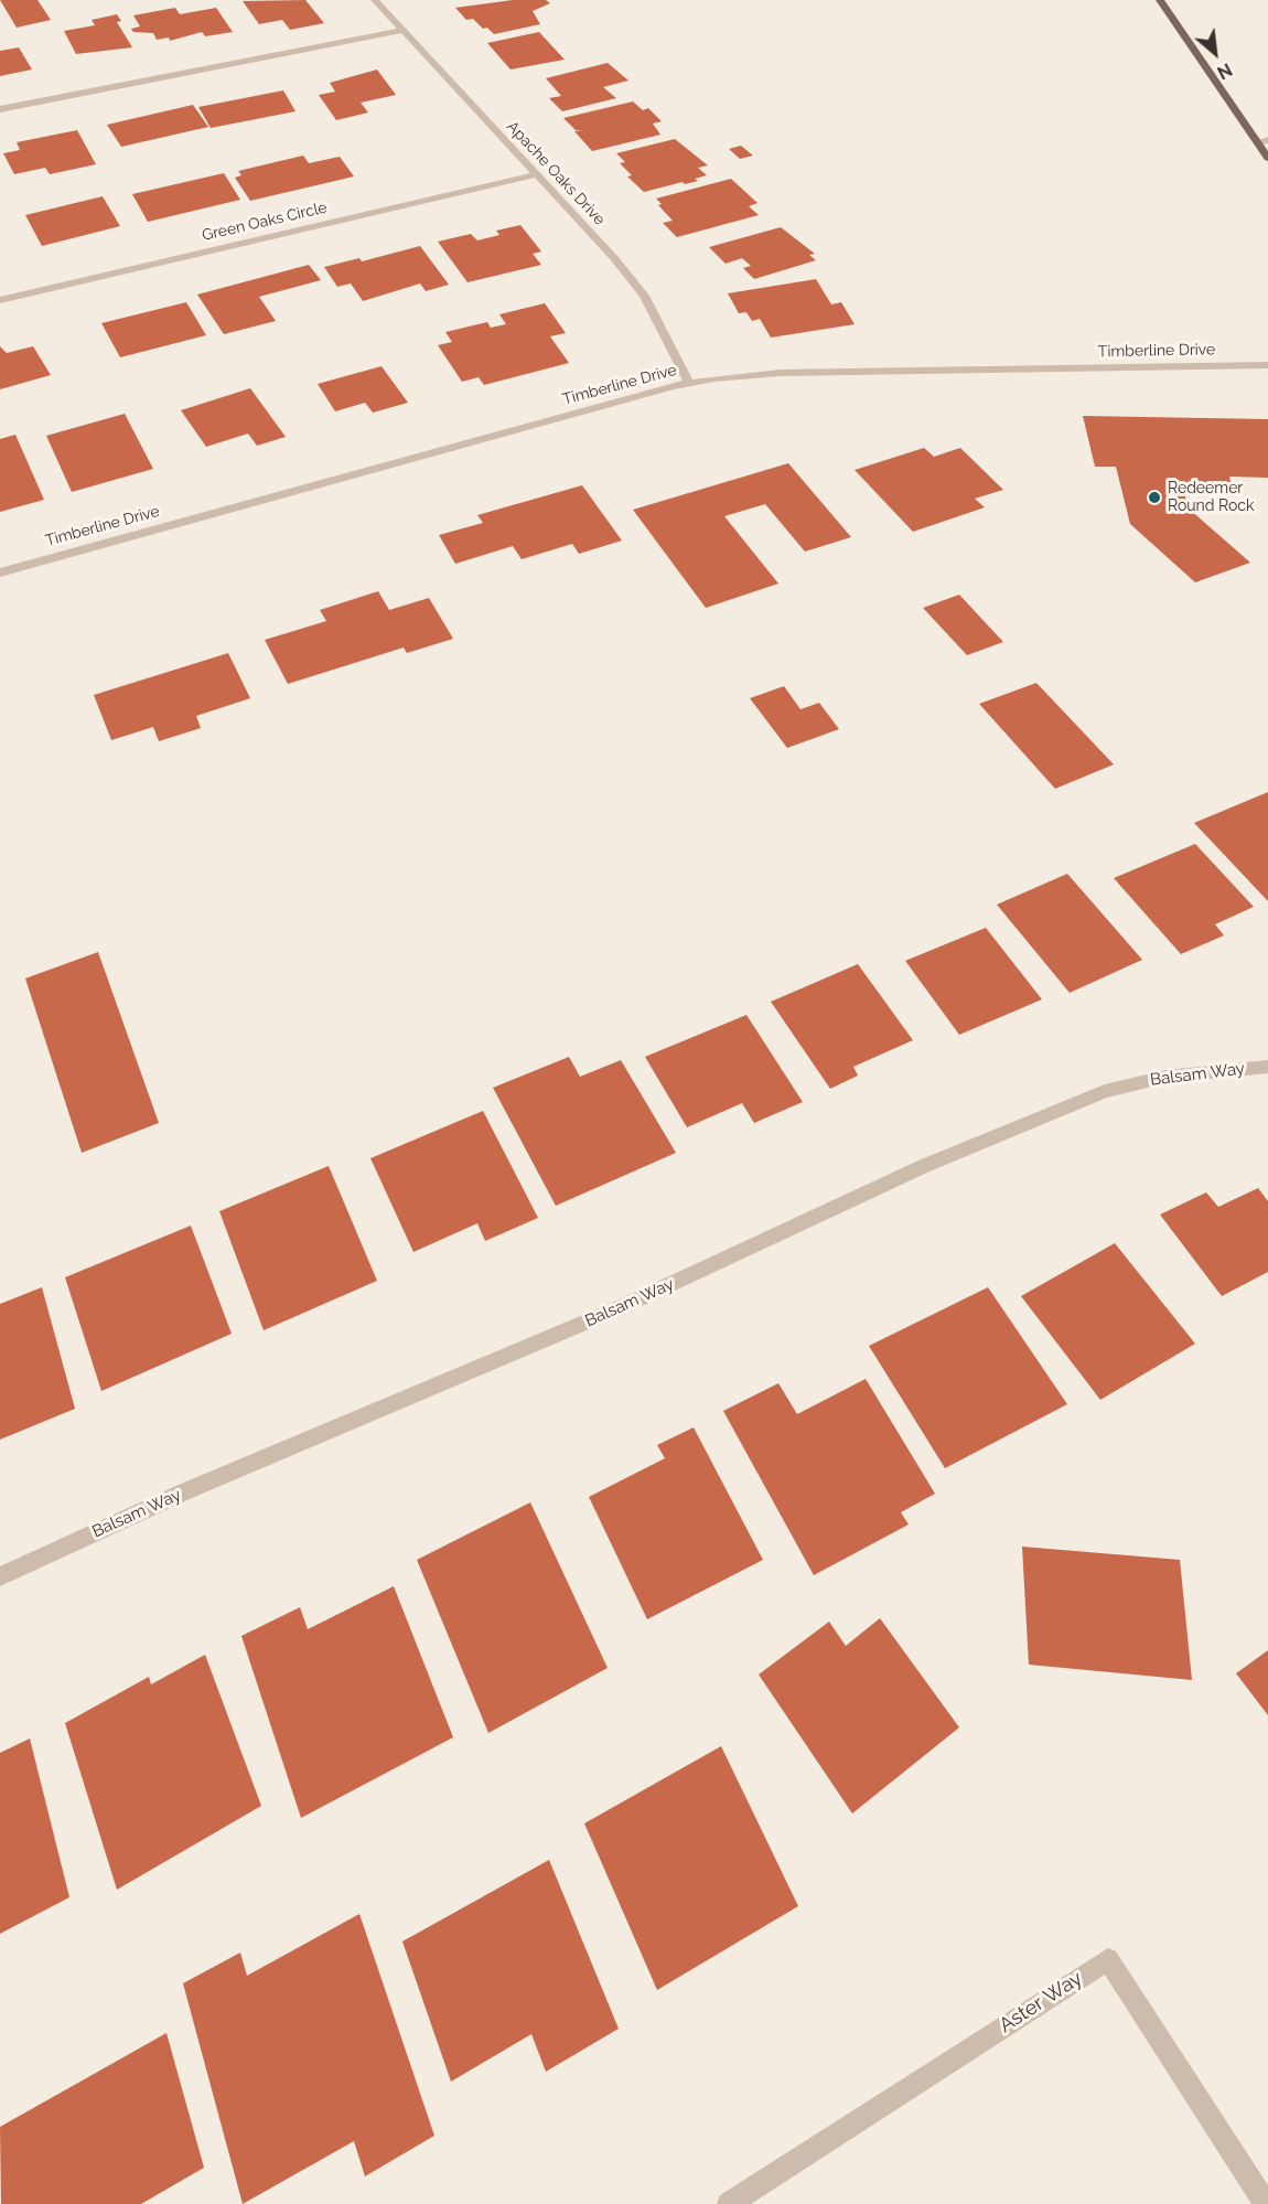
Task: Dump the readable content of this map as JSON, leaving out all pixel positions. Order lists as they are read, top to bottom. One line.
{"streets":{"street":["Apache Oaks Drive","Green Oaks Circle","Timberline Drive","Balsam Way","Aster Way"]},"crossings":[["Apache Oaks Drive","Green Oaks Circle"],["Apache Oaks Drive","Timberline Drive"]],"places":["Redeemer Round Rock"],"north":"bottom right"}
